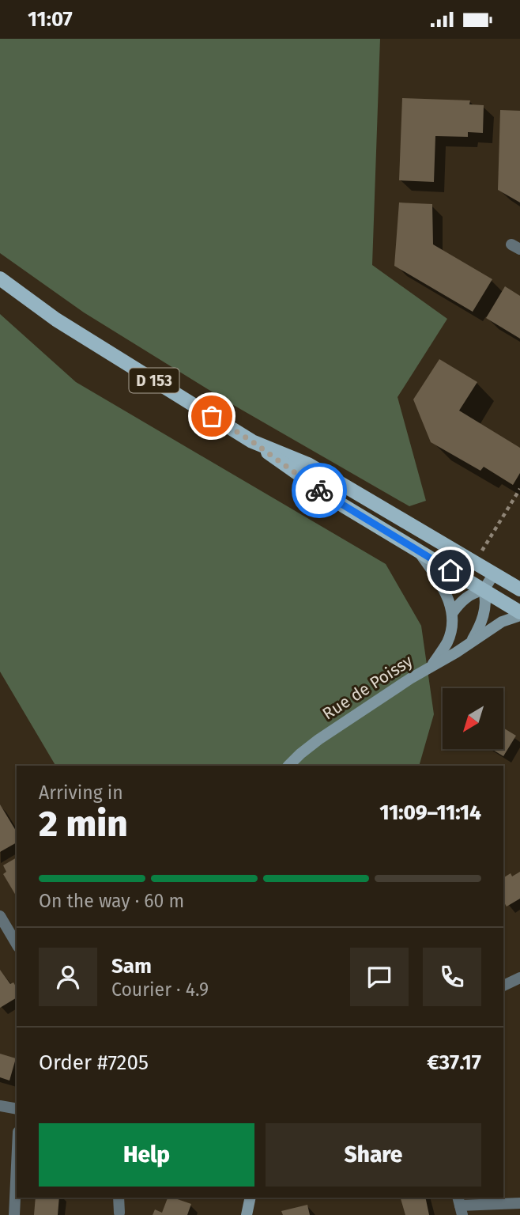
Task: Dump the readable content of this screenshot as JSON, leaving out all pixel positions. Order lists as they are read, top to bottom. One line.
{"streets":{"main road":["D 153"],"street":["Rue de Poissy"]},"crossings":[["D 153","Rue de Poissy"]],"north":"bottom left","page":{"status":"11:07","heading":["2 min","Arriving in","11:09–11:14"],"panel":["Sam","Courier · 4.9","Order #7205","€37.17"],"bar":"On the way · 60 m","buttons":["Help","Share"]}}
